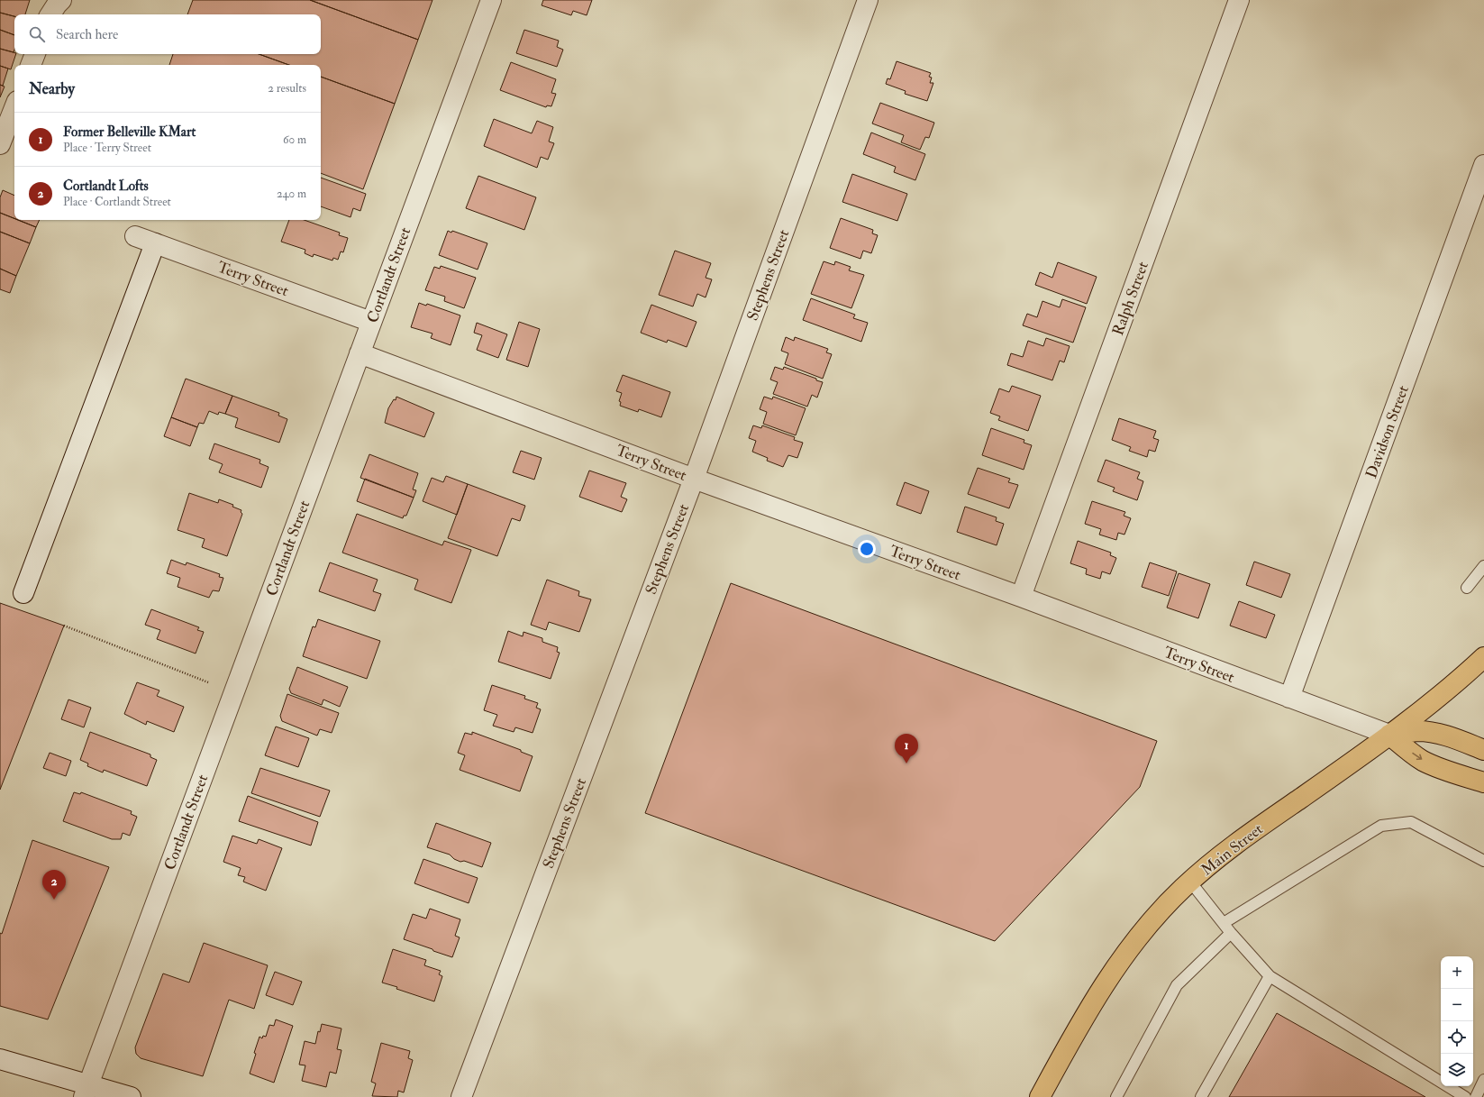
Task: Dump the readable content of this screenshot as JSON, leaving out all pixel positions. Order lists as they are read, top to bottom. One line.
{"streets":{"main road":["Main Street"],"street":["Cortlandt Street","Stephens Street","Terry Street","Ralph Street","Davidson Street"]},"crossings":[["Cortlandt Street","Terry Street"],["Stephens Street","Terry Street"],["Terry Street","Ralph Street"],["Terry Street","Davidson Street"],["Terry Street","Main Street"]],"page":{"search":"Search here","heading":["Nearby","2 results"],"list":[{"mark":"1","name":"Former Belleville KMart","note":"Place · Terry Street","value":"60 m"},{"mark":"2","name":"Cortlandt Lofts","note":"Place · Cortlandt Street","value":"240 m"}],"pins":["1","2"],"map_buttons":["+","−"]}}
